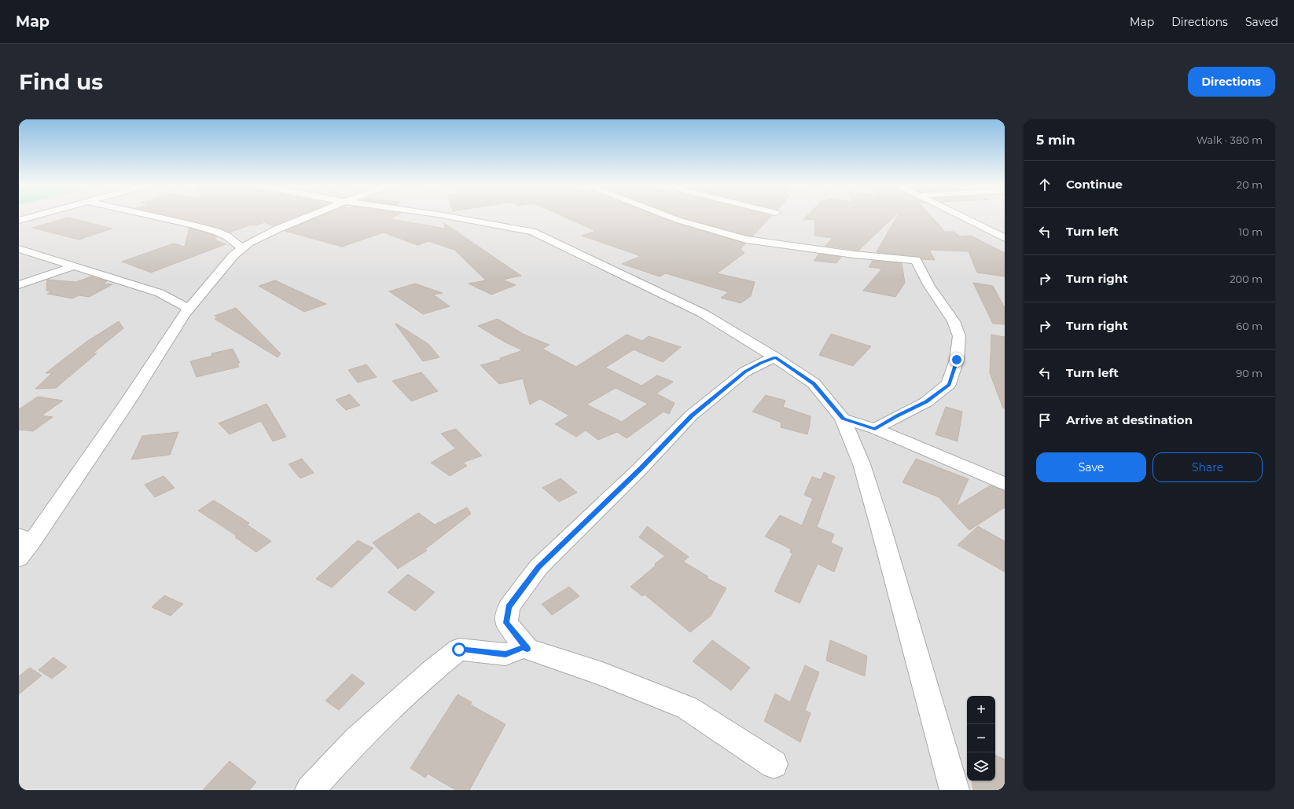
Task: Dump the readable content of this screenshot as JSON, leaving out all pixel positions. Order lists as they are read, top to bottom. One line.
{"page":{"header":"Map","nav":["Map","Directions","Saved"],"buttons":["Directions",["Save","Share"]],"title":"Find us","heading":["5 min","Walk · 380 m"],"list":[["Continue","20 m"],["Turn left","10 m"],["Turn right","200 m"],["Turn right","60 m"],["Turn left","90 m"],"Arrive at destination"],"map_buttons":["+","−"]}}
